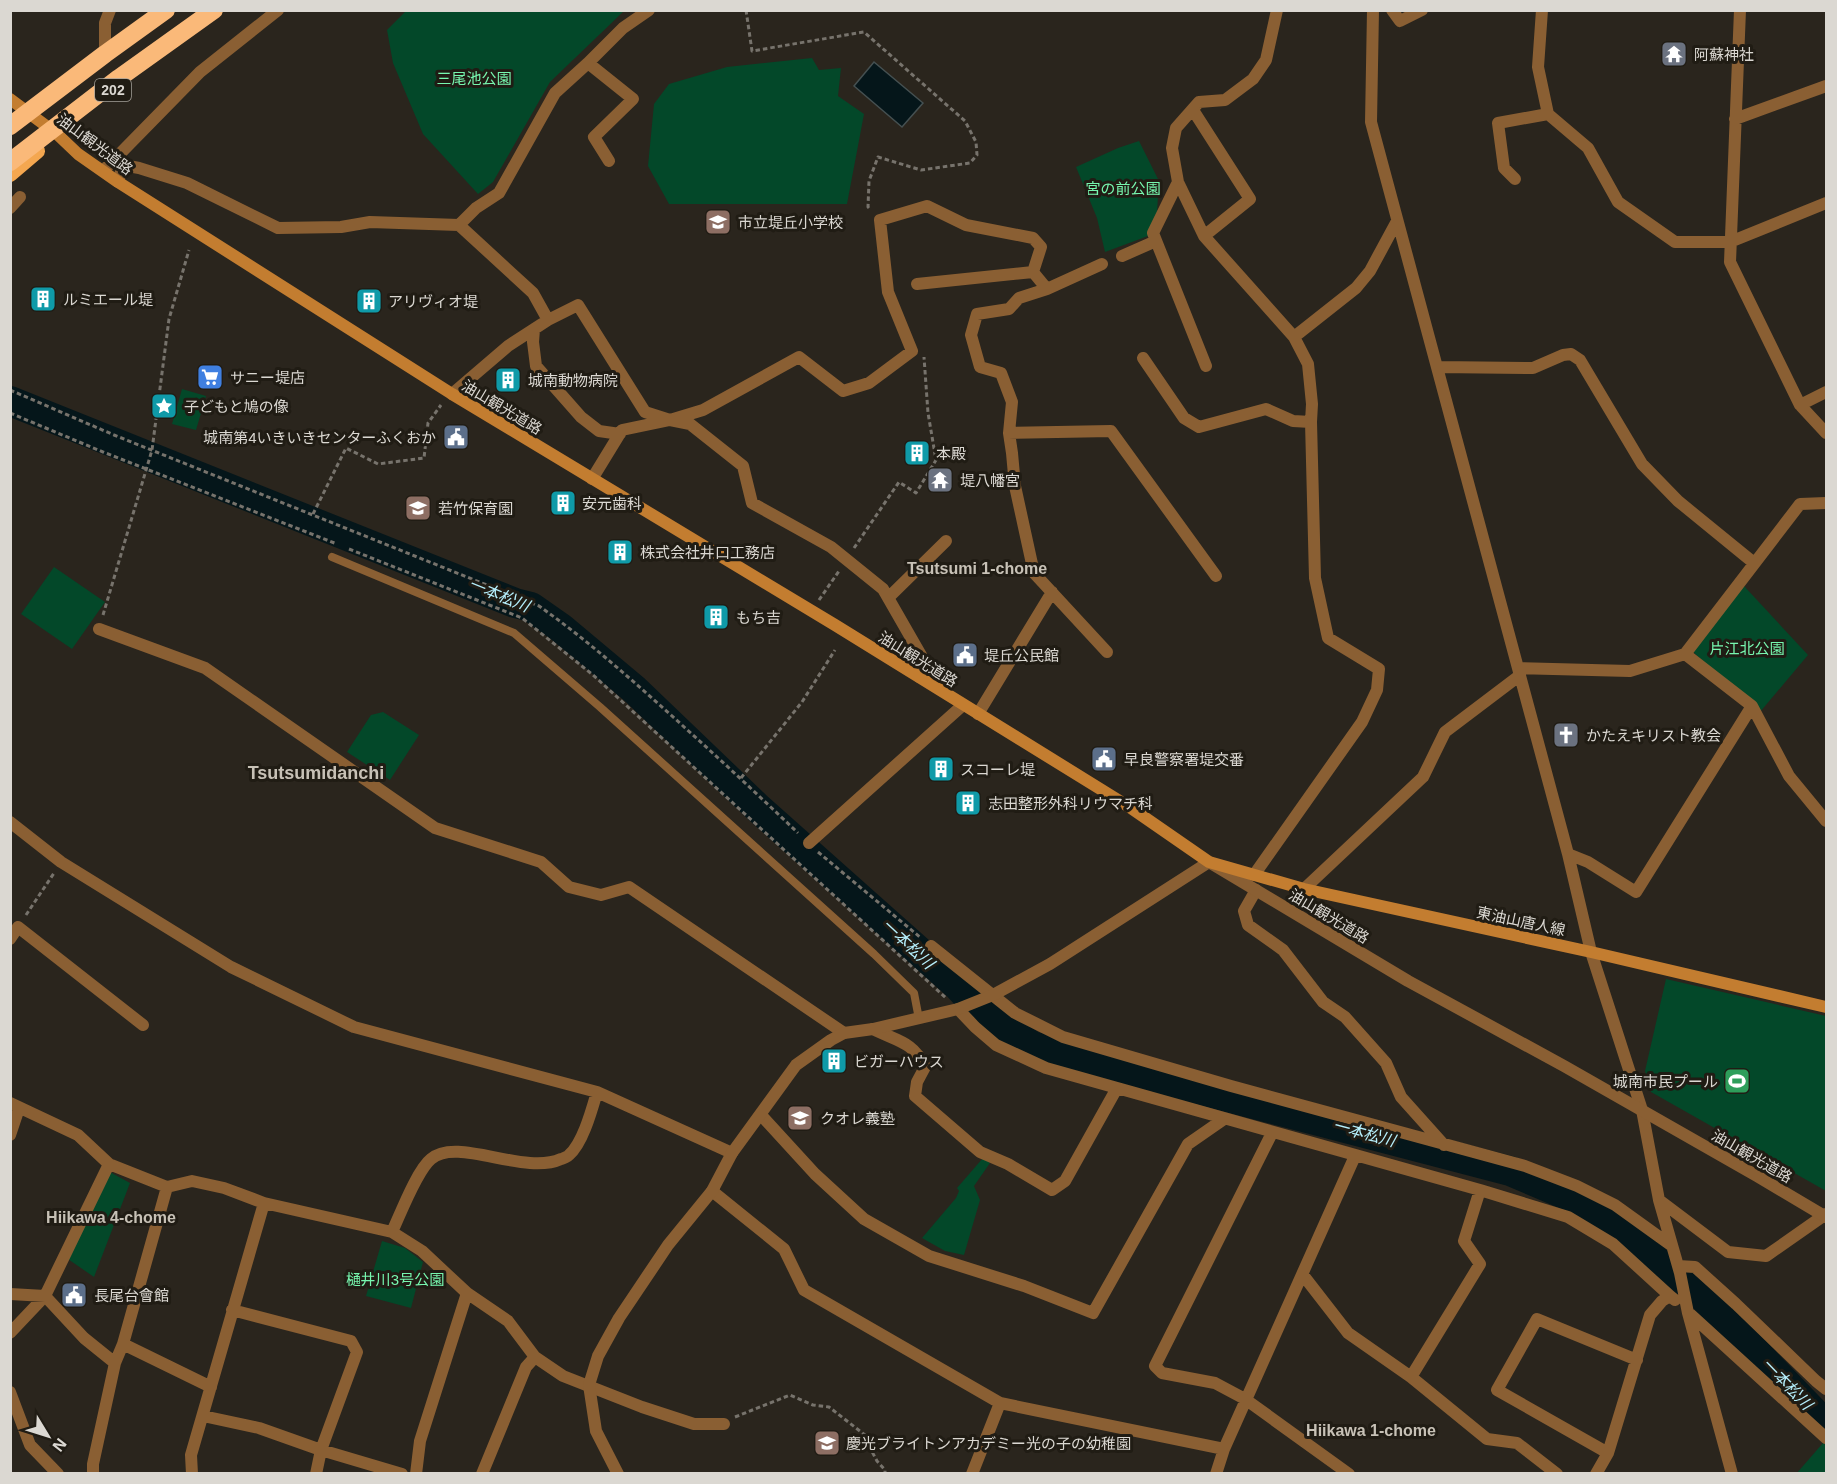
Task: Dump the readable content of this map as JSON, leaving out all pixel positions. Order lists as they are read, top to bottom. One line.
{"streets":{"highway":["202"],"main road":["油山観光道路","東油山唐人線"]},"crossings":[["202","油山観光道路"],["油山観光道路","東油山唐人線"]],"districts":["Tsutsumi 1-chome","Tsutsumidanchi","Hiikawa 4-chome","Hiikawa 1-chome"],"water":["一本松川"],"parks":["三尾池公園","宮の前公園","片江北公園","樋井川3号公園"],"places":{"temple":["阿蘇神社","堤八幡宮"],"school or university":["市立堤丘小学校","若竹保育園","クオレ義塾","慶光ブライトンアカデミー光の子の幼稚園"],"building":["ルミエール堤","アリヴィオ堤","城南動物病院","本殿","安元歯科","株式会社井口工務店","もち吉","スコーレ堤","志田整形外科リウマチ科","ビガーハウス"],"supermarket":["サニー堤店"],"place":["子どもと鳩の像"],"public building":["城南第4いきいきセンターふくおか","堤丘公民館","早良警察署堤交番","長尾台會館"],"church":["かたえキリスト教会"],"sports":["城南市民プール"]},"north":"bottom right"}
